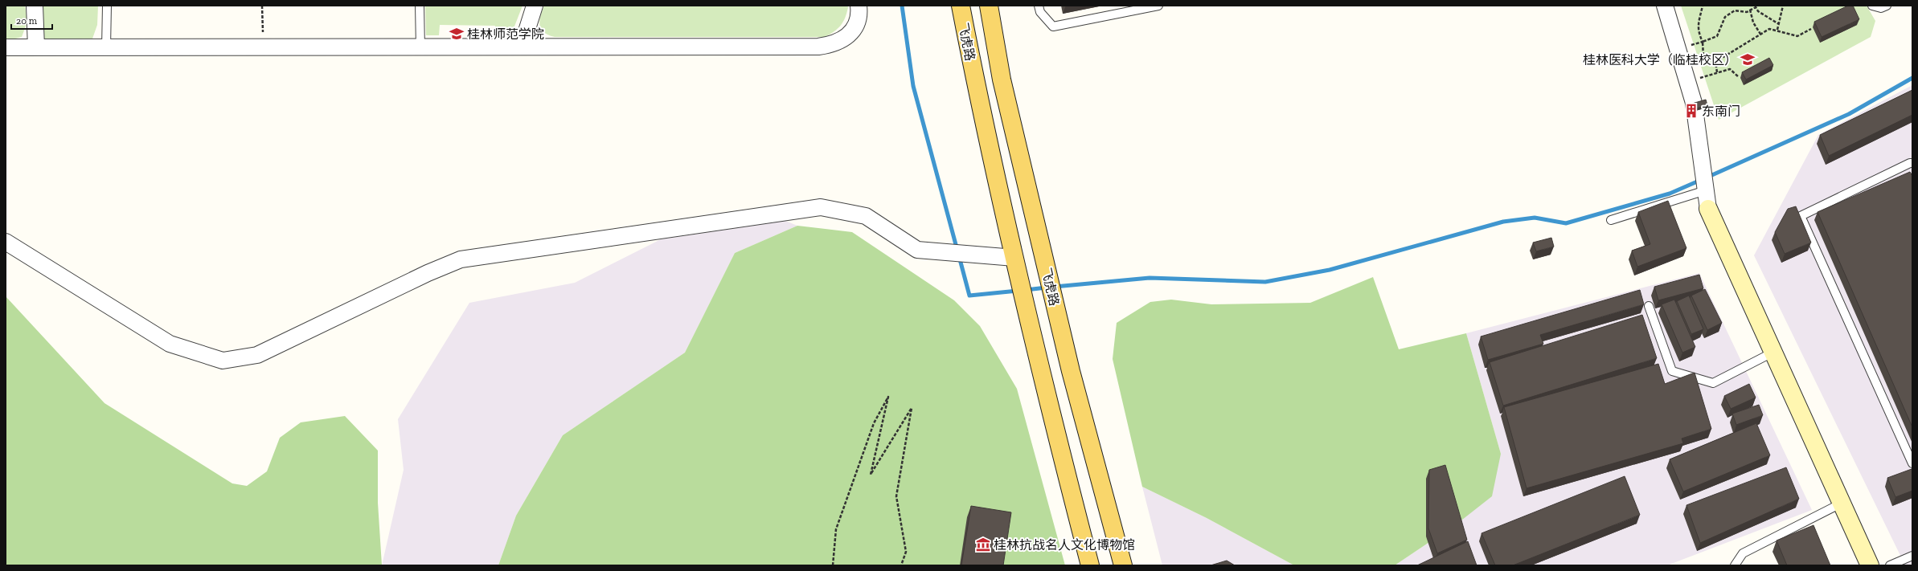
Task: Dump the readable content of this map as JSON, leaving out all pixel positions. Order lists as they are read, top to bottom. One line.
{"streets":{"main road":["飞虎路"]},"places":{"school or university":["桂林师范学院","桂林医科大学（临桂校区）"],"building":["东南门"],"museum":["桂林抗战名人文化博物馆"]},"scale_bar":"20 m"}
